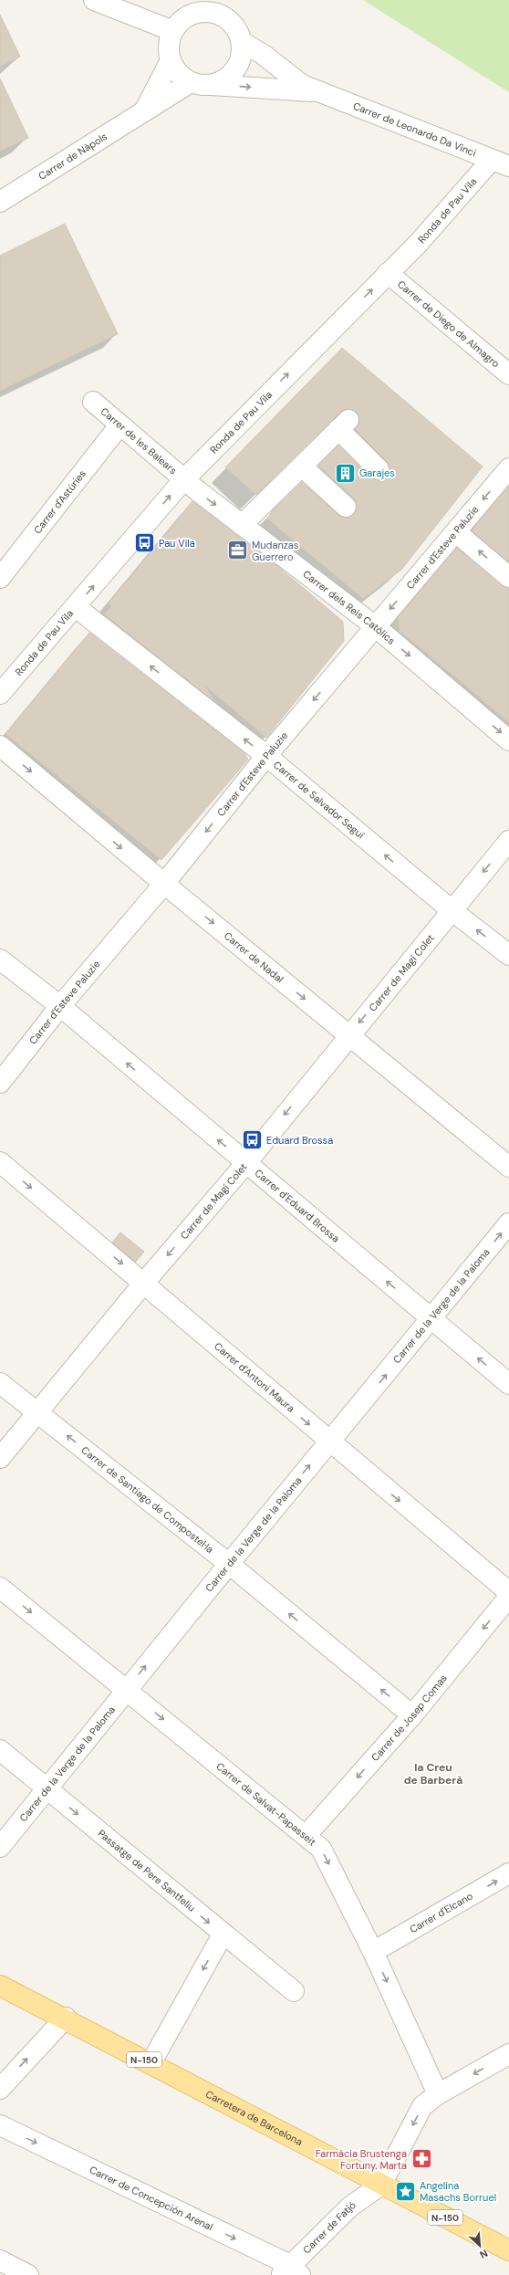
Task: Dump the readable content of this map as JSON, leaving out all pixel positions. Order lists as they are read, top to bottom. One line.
{"streets":{"main road":["N-150","Carretera de Barcelona"],"street":["Carrer de Leonardo Da Vinci","Carrer de Nàpols","Ronda de Pau Vila","Carrer de Diego de Almagro","Carrer de les Balears","Carrer d'Astúries","Carrer d'Esteve Paluzie","Carrer dels Reis Catòlics","Carrer de Salvador Seguí","Carrer de Nadal","Carrer de Magí Colet","Carrer d'Eduard Brossa","Carrer de la Verge de la Paloma","Carrer d'Antoni Maura","Carrer de Santiago de Compostel·la","Carrer de Josep Comas","Carrer de Salvat-Papasseit","Passatge de Pere Santfeliu","Carrer d'Elcano","Carrer de Concepción Arenal","Carrer de Fatjó"]},"crossings":[["Carrer de Leonardo Da Vinci","Carrer de Nàpols"],["Carrer de Leonardo Da Vinci","Ronda de Pau Vila"],["Ronda de Pau Vila","Carrer de Diego de Almagro"],["Ronda de Pau Vila","Carrer de les Balears"],["Ronda de Pau Vila","Carrer dels Reis Catòlics"],["Ronda de Pau Vila","Carrer de Salvador Seguí"],["Carrer de les Balears","Carrer d'Astúries"],["Carrer de les Balears","Carrer dels Reis Catòlics"],["Carrer d'Esteve Paluzie","Carrer dels Reis Catòlics"],["Carrer d'Esteve Paluzie","Carrer de Salvador Seguí"],["Carrer d'Esteve Paluzie","Carrer de Nadal"],["Carrer d'Esteve Paluzie","Carrer d'Eduard Brossa"],["Carrer de Salvador Seguí","Carrer de Magí Colet"],["Carrer de Nadal","Carrer de Magí Colet"],["Carrer de Magí Colet","Carrer d'Eduard Brossa"],["Carrer de Magí Colet","Carrer d'Antoni Maura"],["Carrer de Magí Colet","Carrer de Santiago de Compostel·la"],["Carrer d'Eduard Brossa","Carrer de la Verge de la Paloma"],["Carrer de la Verge de la Paloma","Carrer d'Antoni Maura"],["Carrer de la Verge de la Paloma","Carrer de Santiago de Compostel·la"],["Carrer de la Verge de la Paloma","Carrer de Salvat-Papasseit"],["Carrer de la Verge de la Paloma","Passatge de Pere Santfeliu"],["Carrer de Santiago de Compostel·la","Carrer de Josep Comas"],["Carrer de Josep Comas","Carrer de Salvat-Papasseit"],["Carrer de Salvat-Papasseit","Carrer d'Elcano"],["Carretera de Barcelona","Carrer de Fatjó"],["Carrer de Concepción Arenal","Carrer de Fatjó"]],"one_way":["Ronda de Pau Vila","Carrer d'Esteve Paluzie","Carrer dels Reis Catòlics","Carrer de Salvador Seguí","Carrer de Nadal","Carrer de Magí Colet","Carrer d'Eduard Brossa","Carrer de la Verge de la Paloma","Carrer d'Antoni Maura","Carrer de Santiago de Compostel·la","Carrer de Josep Comas","Carrer de Salvat-Papasseit","Passatge de Pere Santfeliu","Carrer de Concepción Arenal"],"districts":["la Creu de Barberà"],"places":{"building":["Garajes"],"bus stop":["Pau Vila","Eduard Brossa"],"office":["Mudanzas Guerrero"],"pharmacy":["Farmàcia Brustenga Fortuny, Marta"],"place":["Angelina Masachs Borruel"]},"north":"bottom right"}
